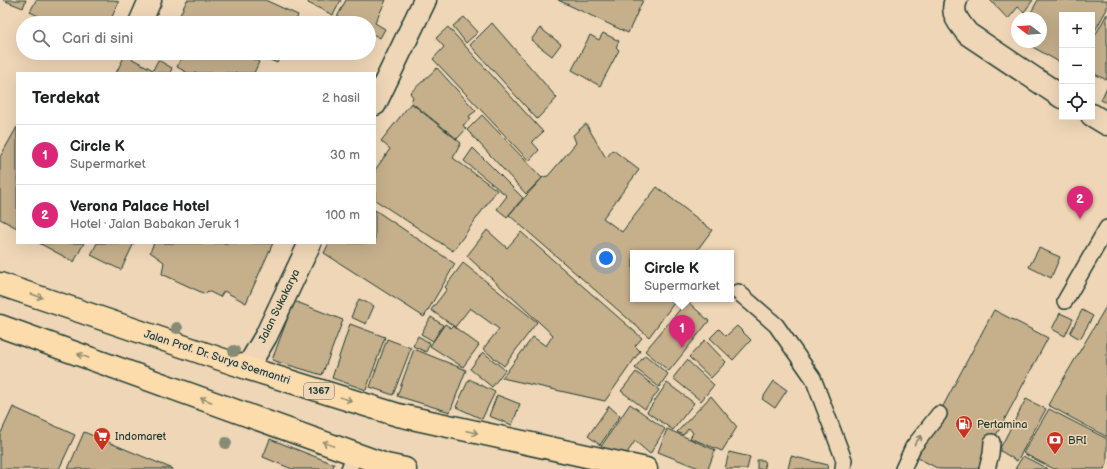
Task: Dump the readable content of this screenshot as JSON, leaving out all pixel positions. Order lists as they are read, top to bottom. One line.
{"streets":{"main road":["Jalan Prof. Dr. Surya Soemantri","1367"],"street":["Jalan Sukakarya"]},"crossings":[["Jalan Sukakarya","Jalan Prof. Dr. Surya Soemantri"]],"places":{"fuel station":["Pertamina"],"supermarket":["Indomaret"],"bank":["BRI"]},"north":"left","page":{"map_buttons":["+","−"],"search":"Cari di sini","heading":["Terdekat","2 hasil"],"list":[{"mark":"1","name":"Circle K","note":"Supermarket","value":"30 m"},{"mark":"2","name":"Verona Palace Hotel","note":"Hotel · Jalan Babakan Jeruk 1","value":"100 m"}],"pins":["2","1"],"popup":["Circle K","Supermarket"]}}
